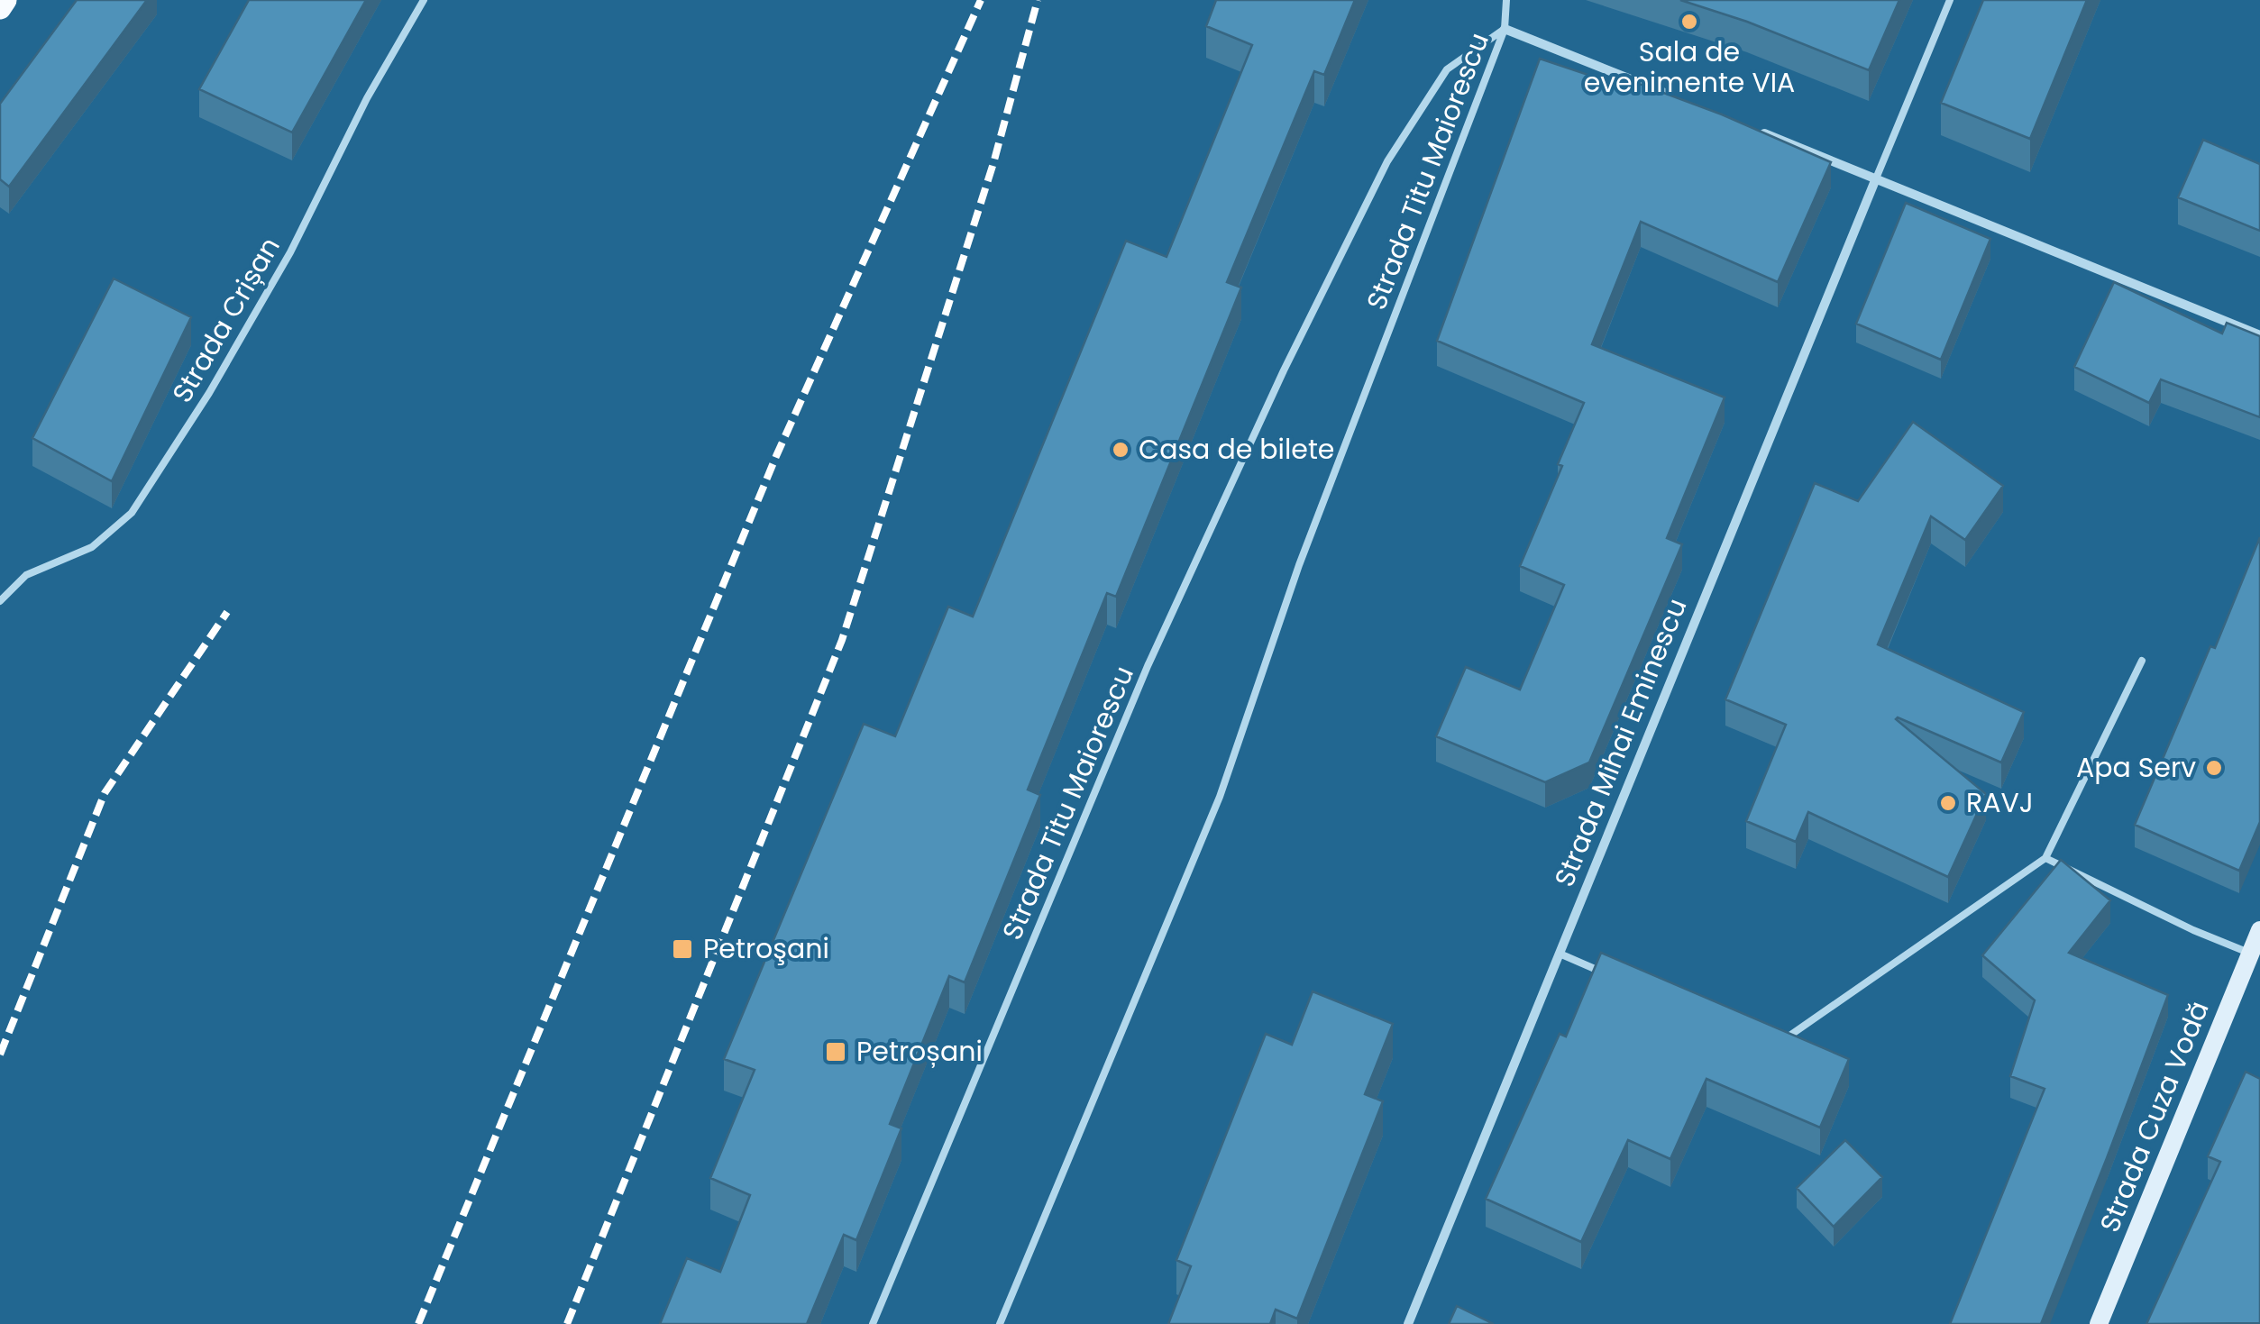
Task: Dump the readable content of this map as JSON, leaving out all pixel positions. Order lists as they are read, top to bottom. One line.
{"streets":{"main road":["Strada Cuza Vodă"],"street":["Strada Mihai Eminescu"],"lane":["Strada Titu Maiorescu","Strada Crișan"]},"places":{"other":["Sala de evenimente VIA","Casa de bilete","Apa Serv","RAVJ"],"transit":["Petroşani","Petroșani"]}}
